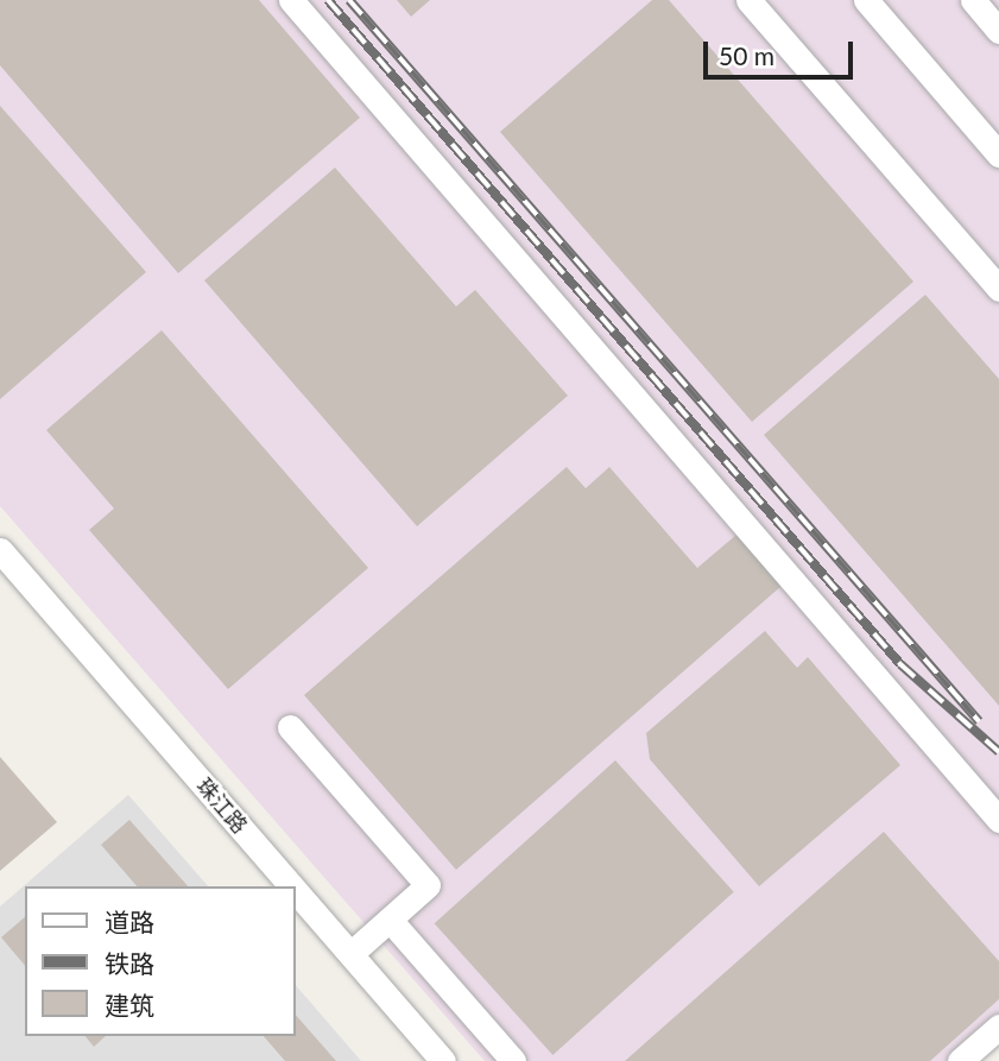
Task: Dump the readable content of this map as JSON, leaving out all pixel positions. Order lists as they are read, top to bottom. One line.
{"streets":{"street":["珠江路"]},"legend":["道路","铁路","建筑"],"scale_bar":"50 m"}
